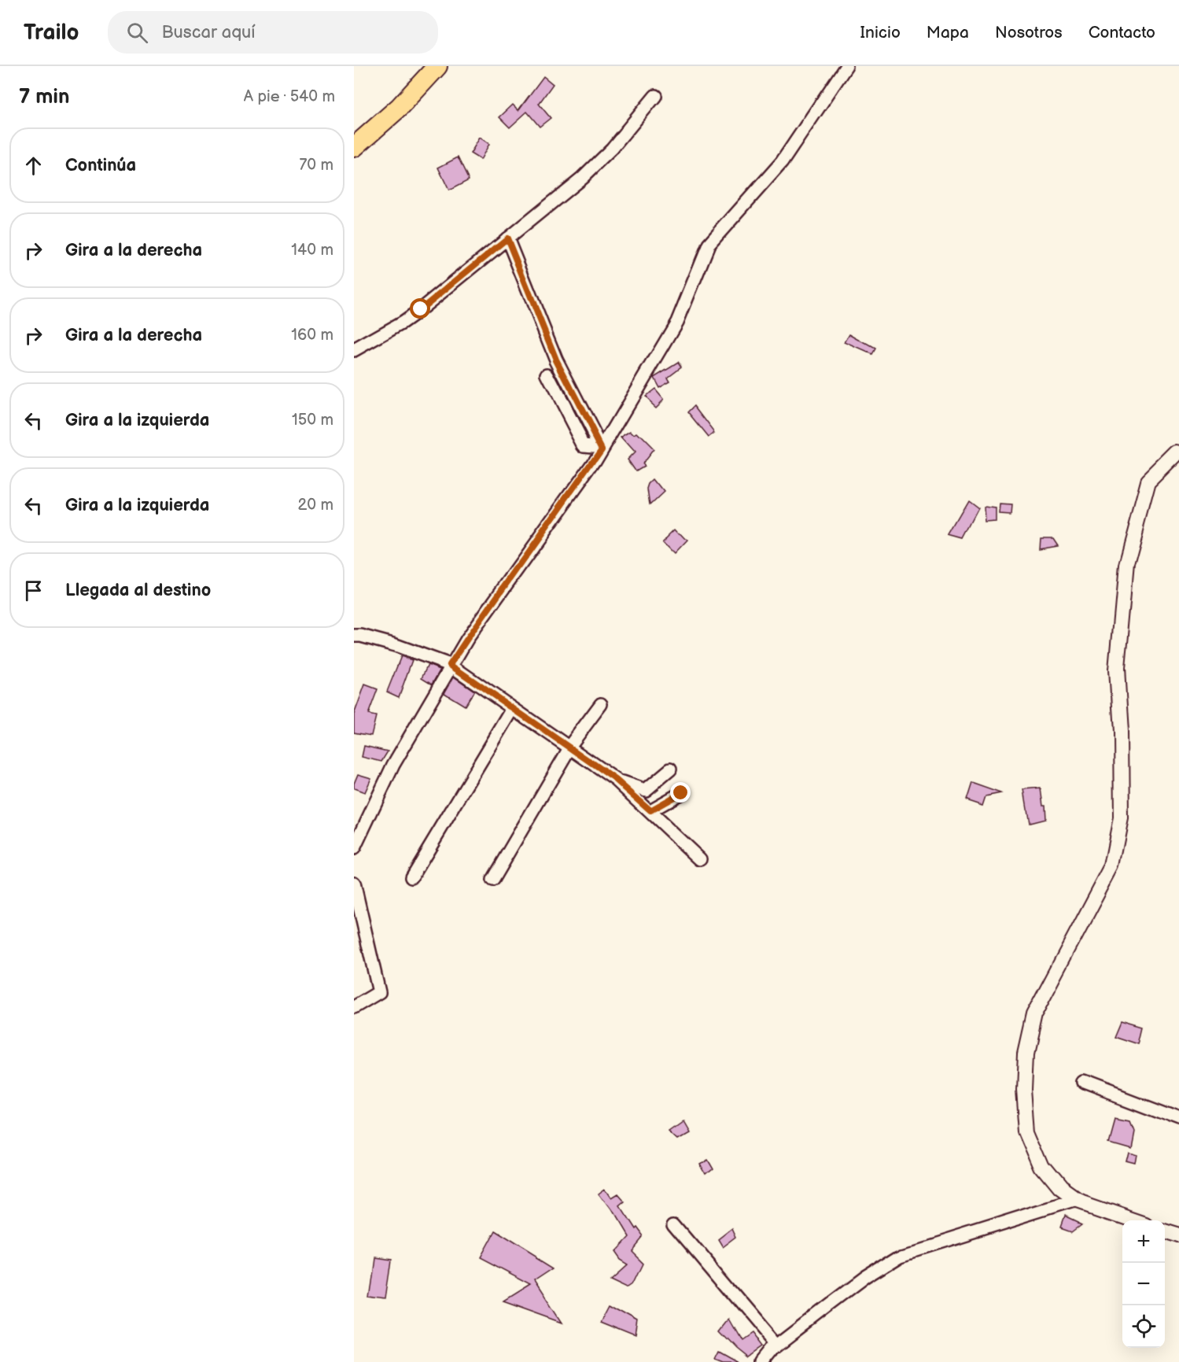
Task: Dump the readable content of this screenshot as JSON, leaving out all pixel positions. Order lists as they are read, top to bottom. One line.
{"page":{"header":"Trailo","search":"Buscar aquí","nav":["Inicio","Mapa","Nosotros","Contacto"],"heading":["7 min","A pie · 540 m"],"list":[["Continúa","70 m"],["Gira a la derecha","140 m"],["Gira a la derecha","160 m"],["Gira a la izquierda","150 m"],["Gira a la izquierda","20 m"],"Llegada al destino"],"map_buttons":["+","−"]}}
